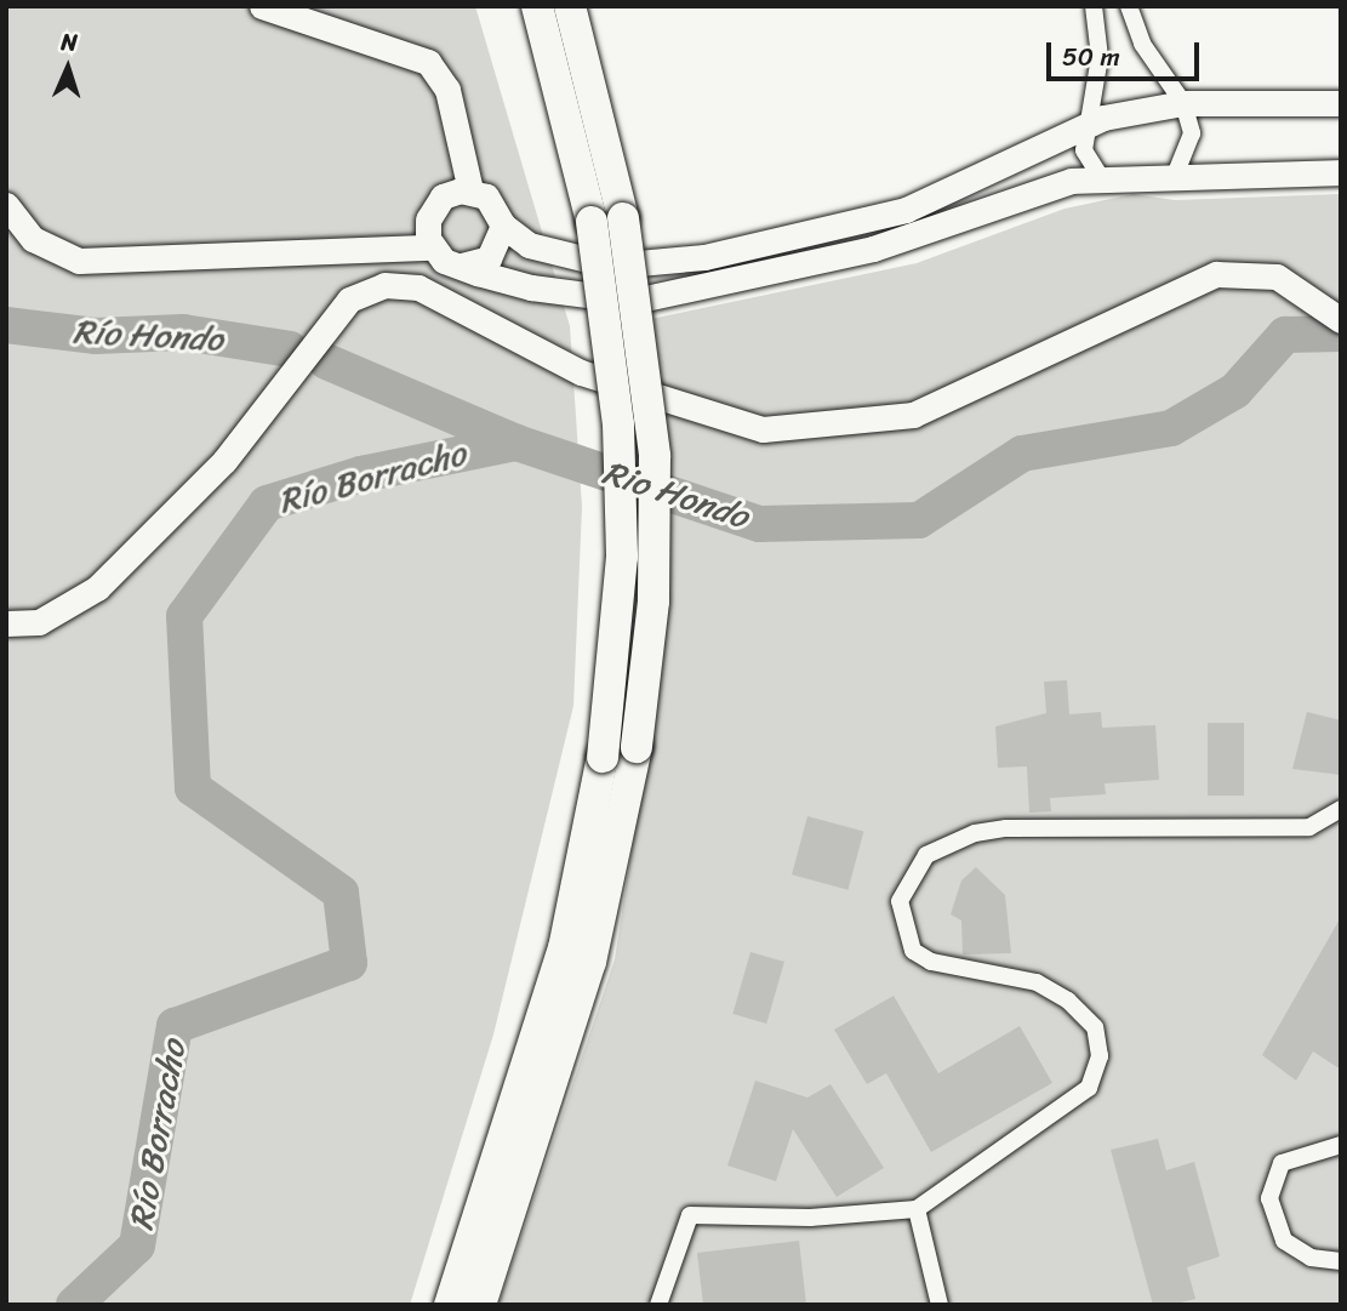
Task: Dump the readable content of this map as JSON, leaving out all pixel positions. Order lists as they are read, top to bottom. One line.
{"water":["Río Hondo","Río Borracho","Rio Hondo"],"scale_bar":"50 m","north":"top"}
